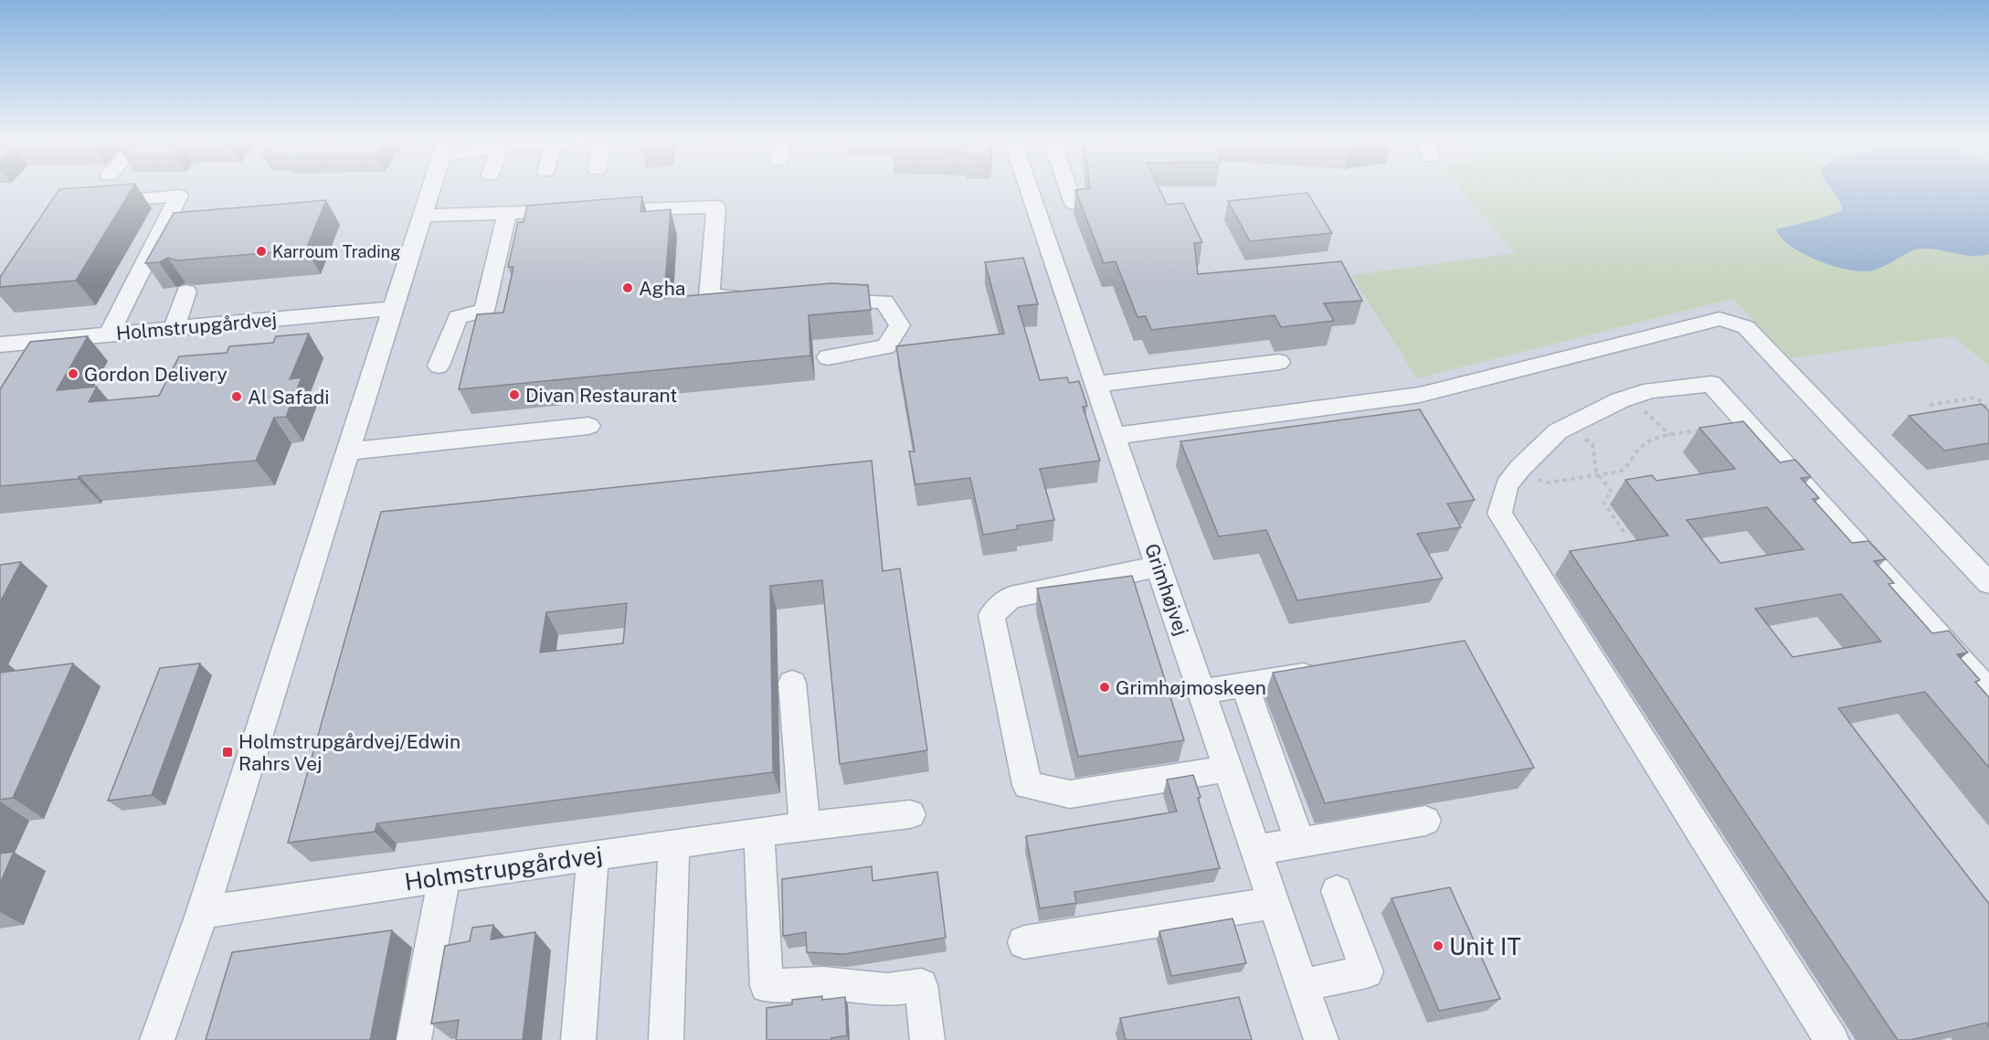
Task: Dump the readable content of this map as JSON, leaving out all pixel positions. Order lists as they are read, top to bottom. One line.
{"streets":{"street":["Holmstrupgårdvej","Grimhøjvej"]},"places":{"other":["Karroum Trading","Agha","Gordon Delivery","Divan Restaurant","Al Safadi","Grimhøjmoskeen","Unit IT"],"transit":["Holmstrupgårdvej/Edwin Rahrs Vej"]}}
